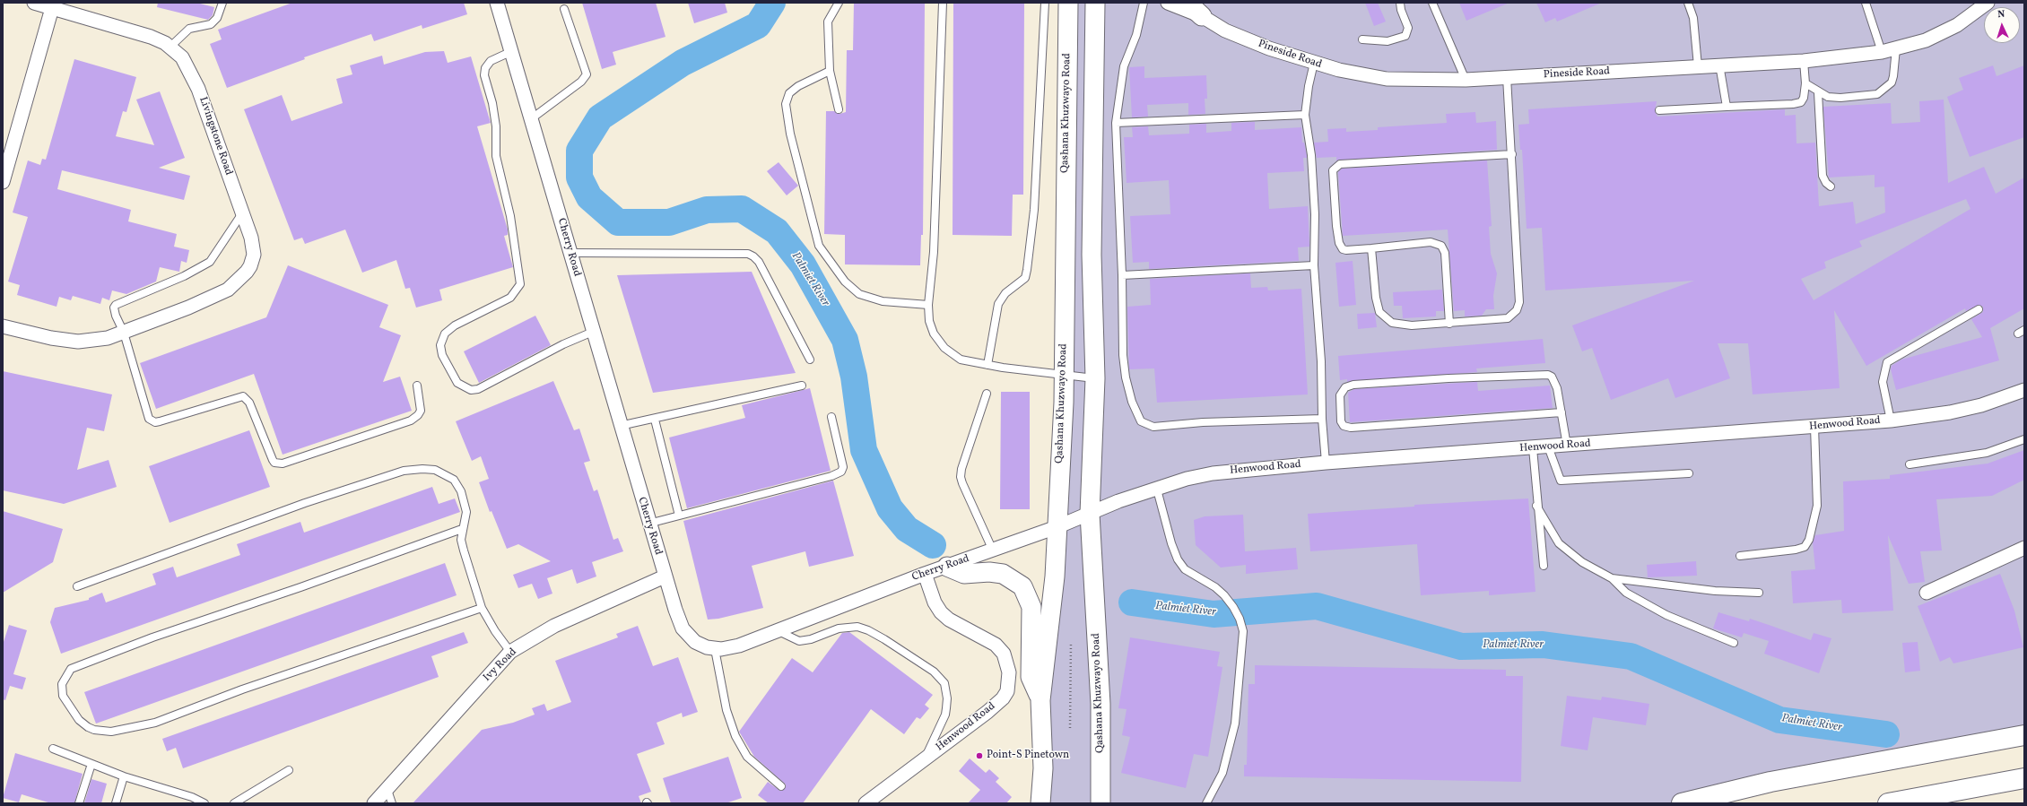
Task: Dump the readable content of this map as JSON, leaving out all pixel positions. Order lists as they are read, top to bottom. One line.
{"streets":{"main road":["Qashana Khuzwayo Road"],"street":["Pineside Road","Livingstone Road","Cherry Road","Henwood Road","Ivy Road"]},"crossings":[["Qashana Khuzwayo Road","Cherry Road"],["Qashana Khuzwayo Road","Henwood Road"],["Cherry Road","Henwood Road"],["Cherry Road","Ivy Road"]],"water":["Palmiet River"],"places":["Point-S Pinetown"],"north":"top"}
